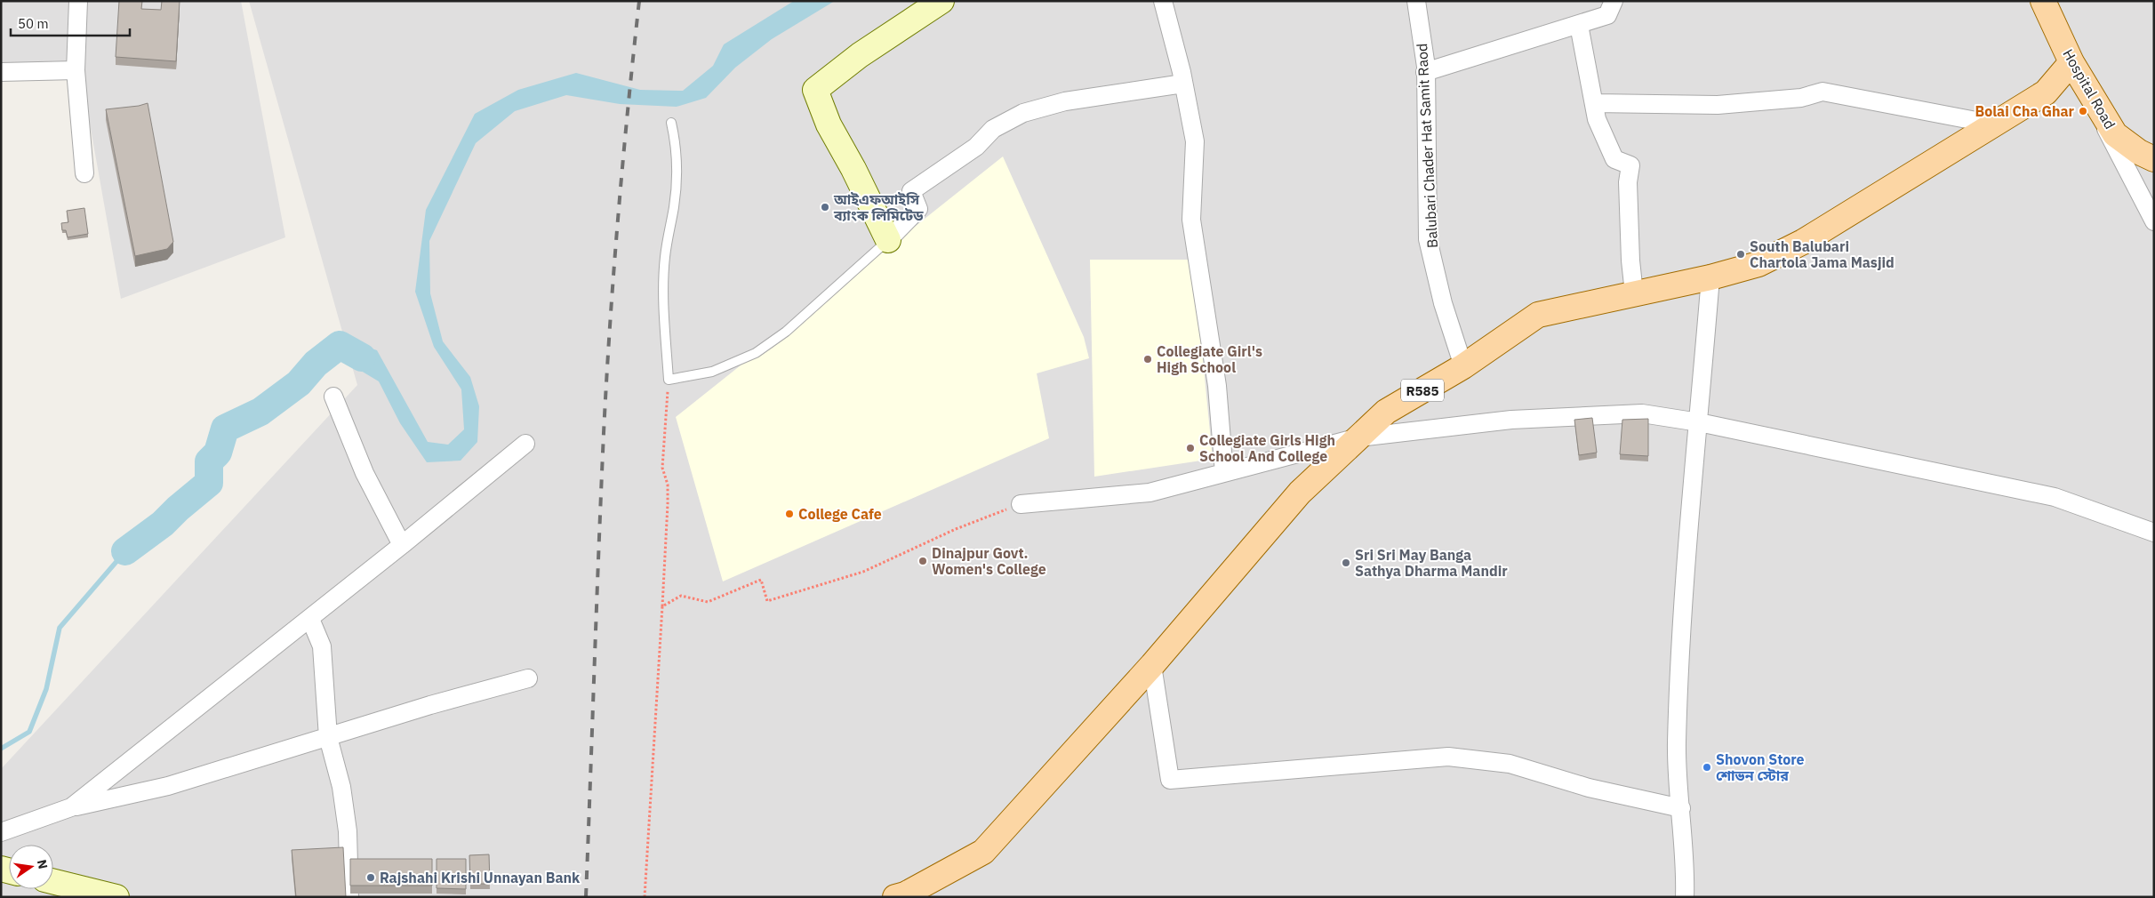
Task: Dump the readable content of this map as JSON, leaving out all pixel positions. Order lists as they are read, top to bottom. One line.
{"streets":{"main road":["Hospital Road","R585"],"street":["Balubari Chader Hat Samit Raod"]},"crossings":[["Hospital Road","R585"],["Balubari Chader Hat Samit Raod","R585"]],"places":["Bolai Cha Ghar","আইএফআইসি ব্যাংক লিমিটেড","South Balubari Chartola Jama Masjid","Collegiate Girl's High School","Collegiate Girls High School And College","College Cafe","Dinajpur Govt. Women's College","Sri Sri May Banga Sathya Dharma Mandir","Shovon Store শোভন স্টোর","Rajshahi Krishi Unnayan Bank"],"scale_bar":"50 m","north":"right"}
